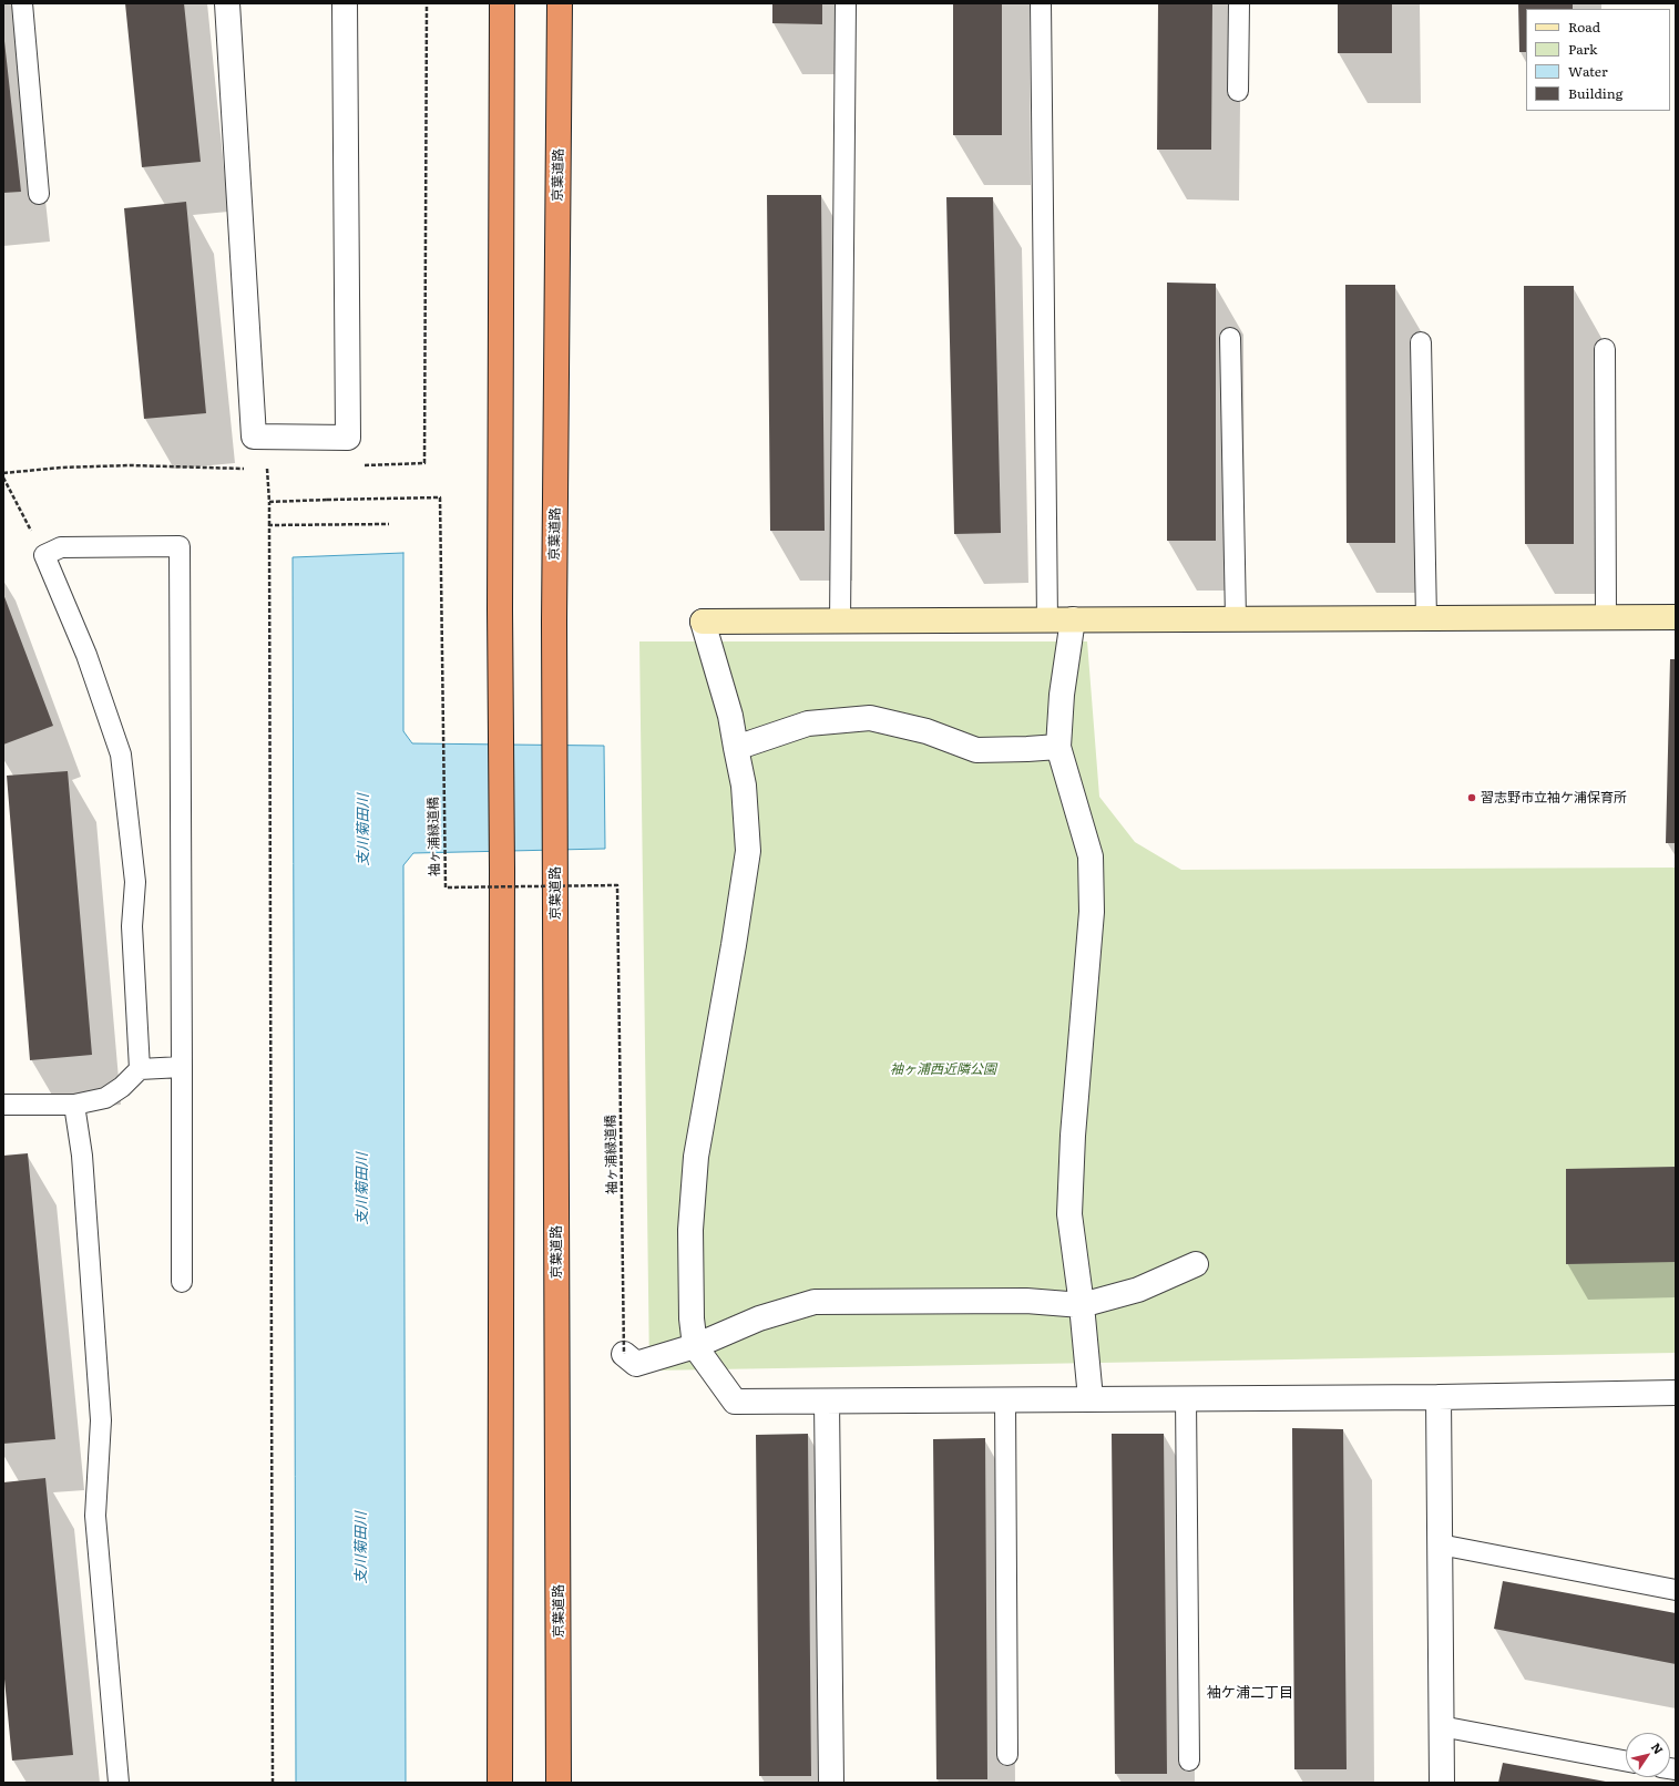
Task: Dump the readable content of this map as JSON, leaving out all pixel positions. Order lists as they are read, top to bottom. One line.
{"streets":{"highway":["京葉道路"],"path":["袖ヶ浦緑道橋"]},"districts":["袖ケ浦二丁目"],"water":["支川菊田川"],"parks":["袖ヶ浦西近隣公園"],"places":["習志野市立袖ケ浦保育所"],"legend":["Road","Park","Water","Building"],"north":"top right"}
